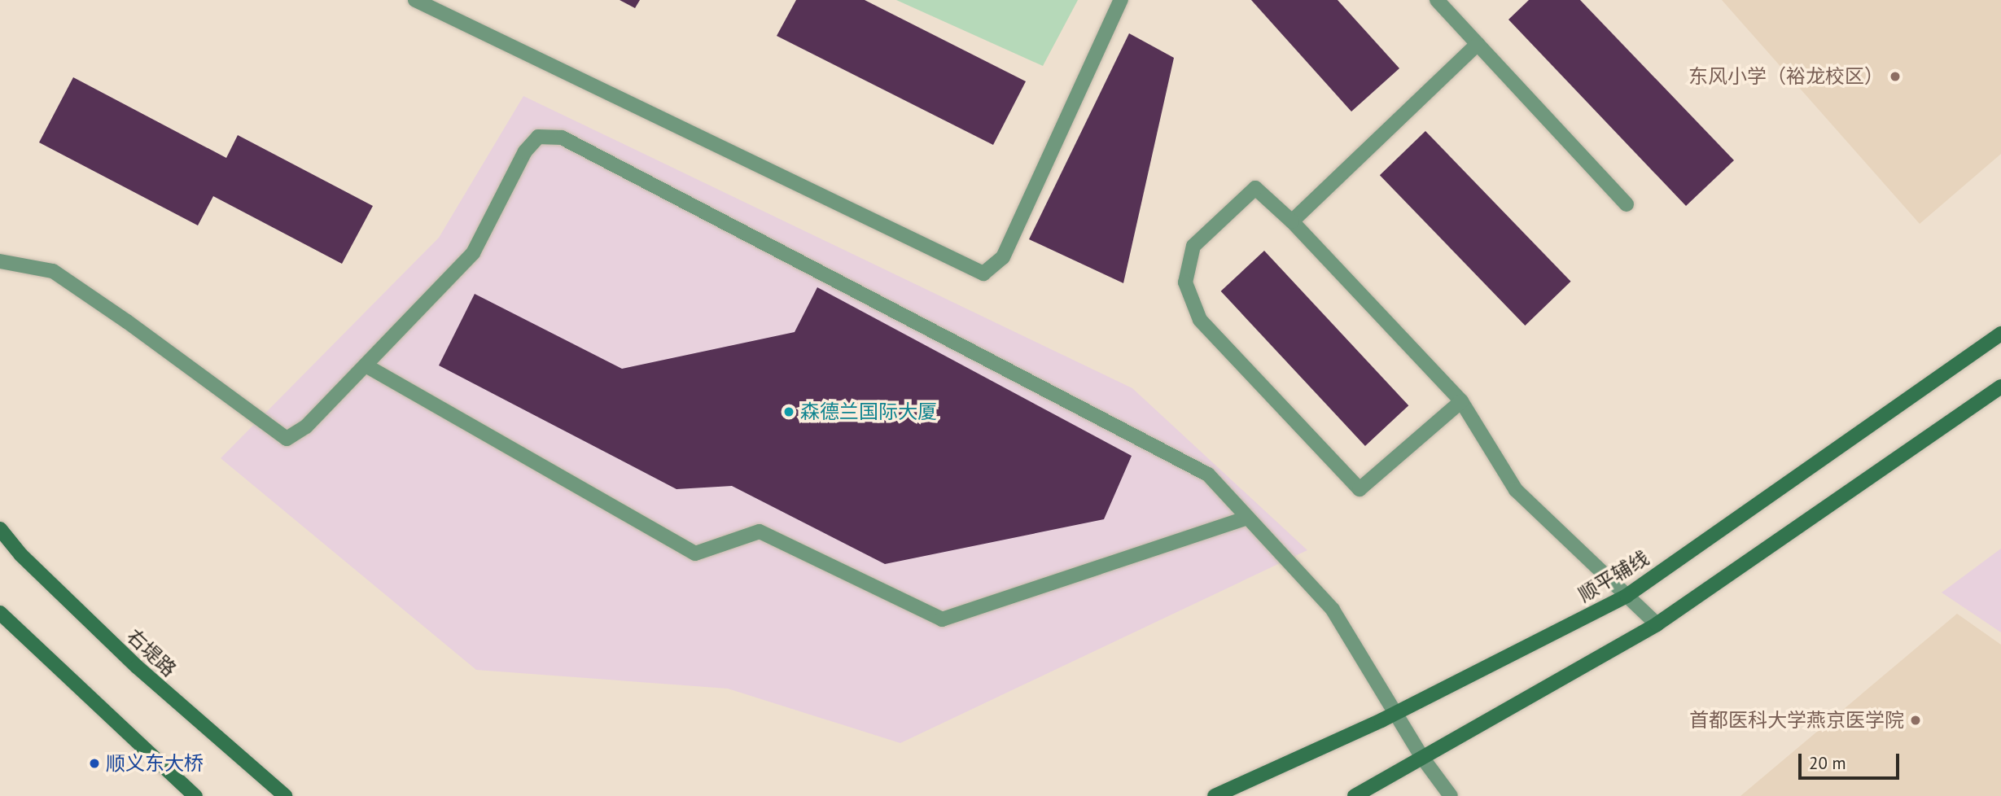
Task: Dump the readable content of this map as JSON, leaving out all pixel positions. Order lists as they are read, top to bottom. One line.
{"streets":{"main road":["顺平辅线","右堤路"]},"places":["东风小学（裕龙校区）","森德兰国际大厦","首都医科大学燕京医学院","顺义东大桥"],"scale_bar":"20 m"}
